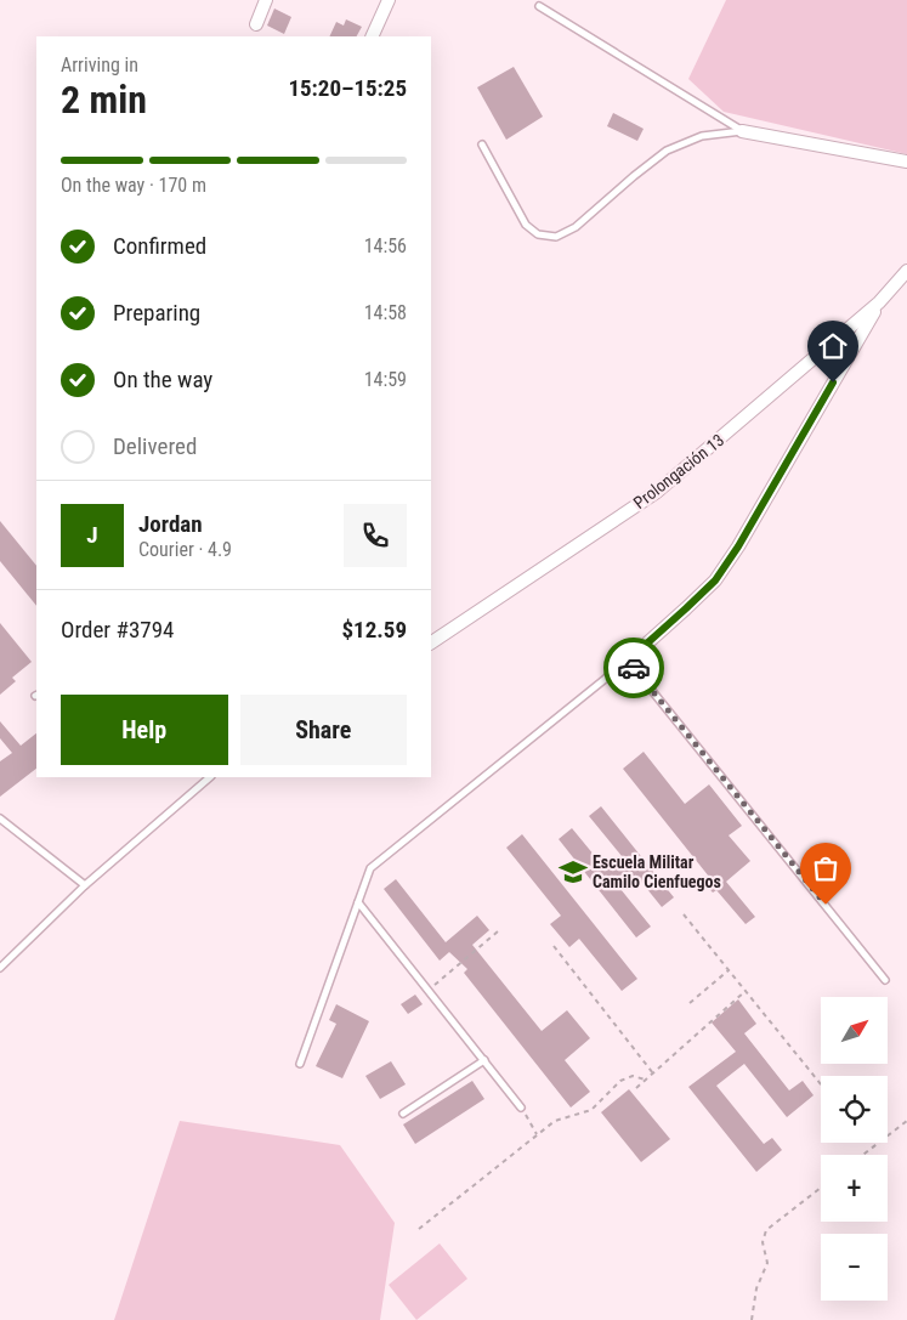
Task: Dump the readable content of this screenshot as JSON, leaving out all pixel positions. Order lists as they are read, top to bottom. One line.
{"streets":{"street":["Prolongación 13"]},"places":{"school or university":["Escuela Militar Camilo Cienfuegos"]},"north":"top right","page":{"heading":["2 min","Arriving in","15:20–15:25"],"panel":["Jordan","Courier · 4.9","Order #3794","$12.59"],"bar":"On the way · 170 m","list":[["Confirmed","14:56"],["Preparing","14:58"],["On the way","14:59"],"Delivered"],"round":"J","buttons":["Help","Share"],"map_buttons":["+","−"]}}
